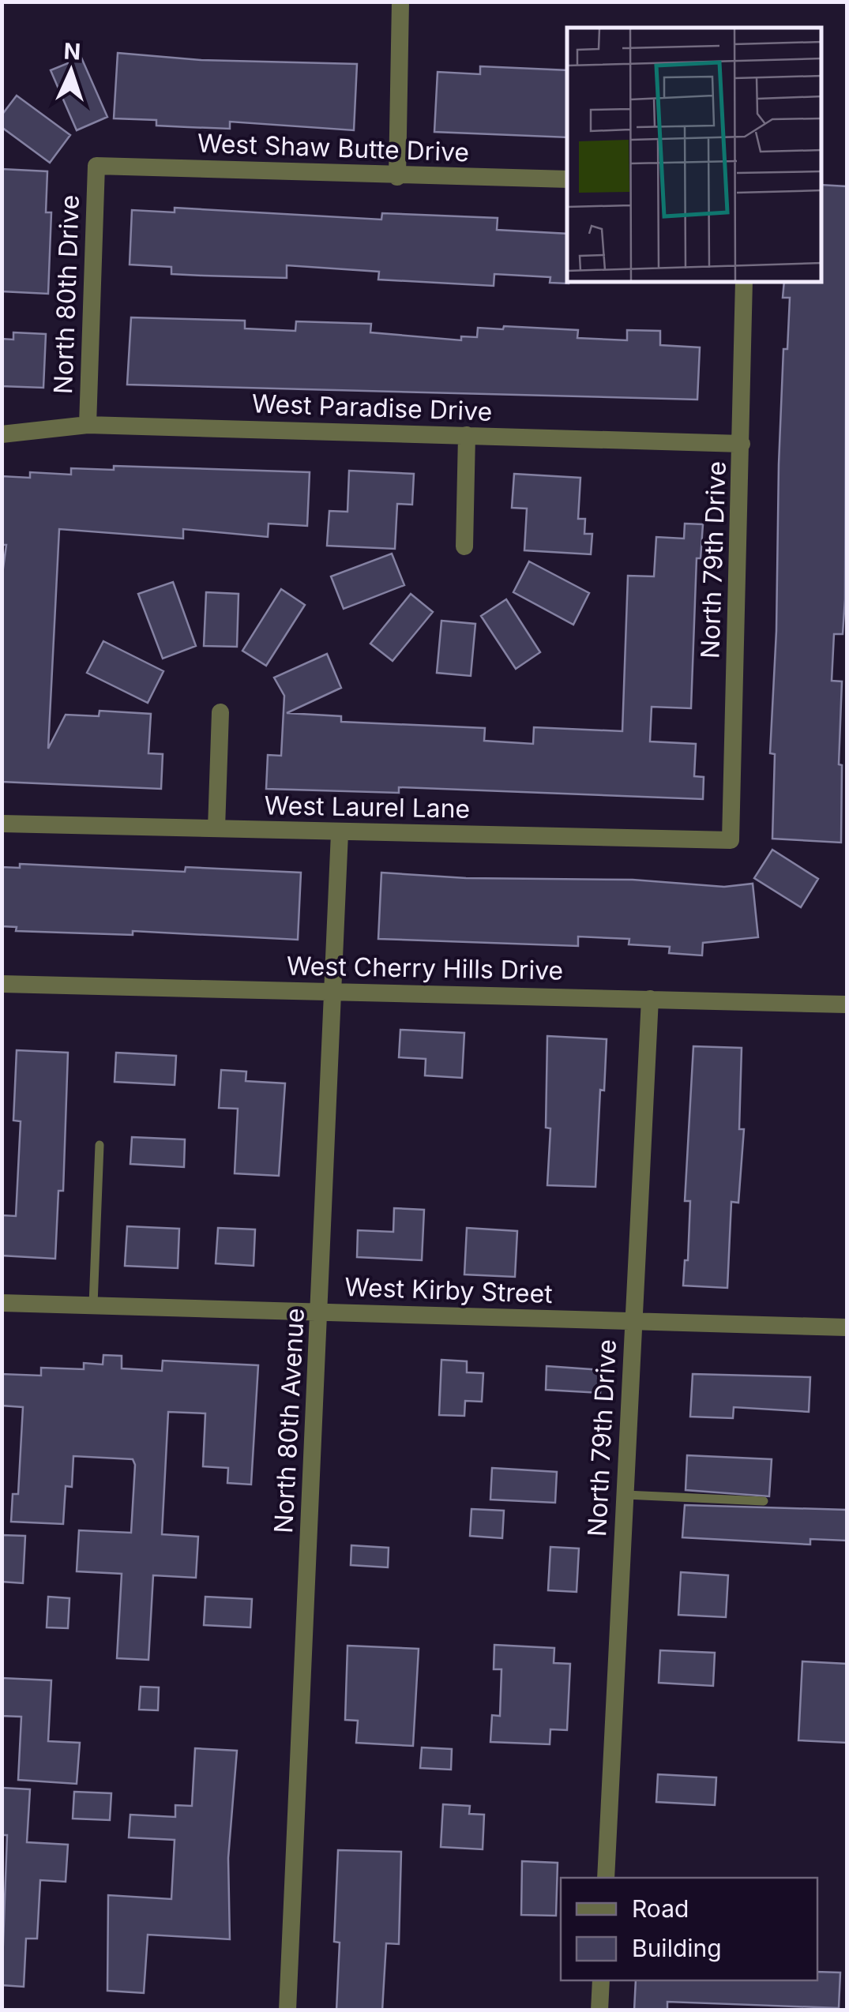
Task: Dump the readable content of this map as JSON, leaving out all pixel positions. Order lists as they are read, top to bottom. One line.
{"streets":{"street":["West Shaw Butte Drive","North 80th Drive","West Paradise Drive","North 79th Drive","West Laurel Lane","West Cherry Hills Drive","West Kirby Street","North 80th Avenue"]},"crossings":[["West Shaw Butte Drive","North 80th Drive"],["North 80th Drive","West Paradise Drive"],["West Paradise Drive","North 79th Drive"],["North 79th Drive","West Laurel Lane"],["North 79th Drive","West Cherry Hills Drive"],["North 79th Drive","West Kirby Street"],["West Laurel Lane","North 80th Avenue"],["West Cherry Hills Drive","North 80th Avenue"],["West Kirby Street","North 80th Avenue"]],"legend":["Road","Building"],"north":"top"}
